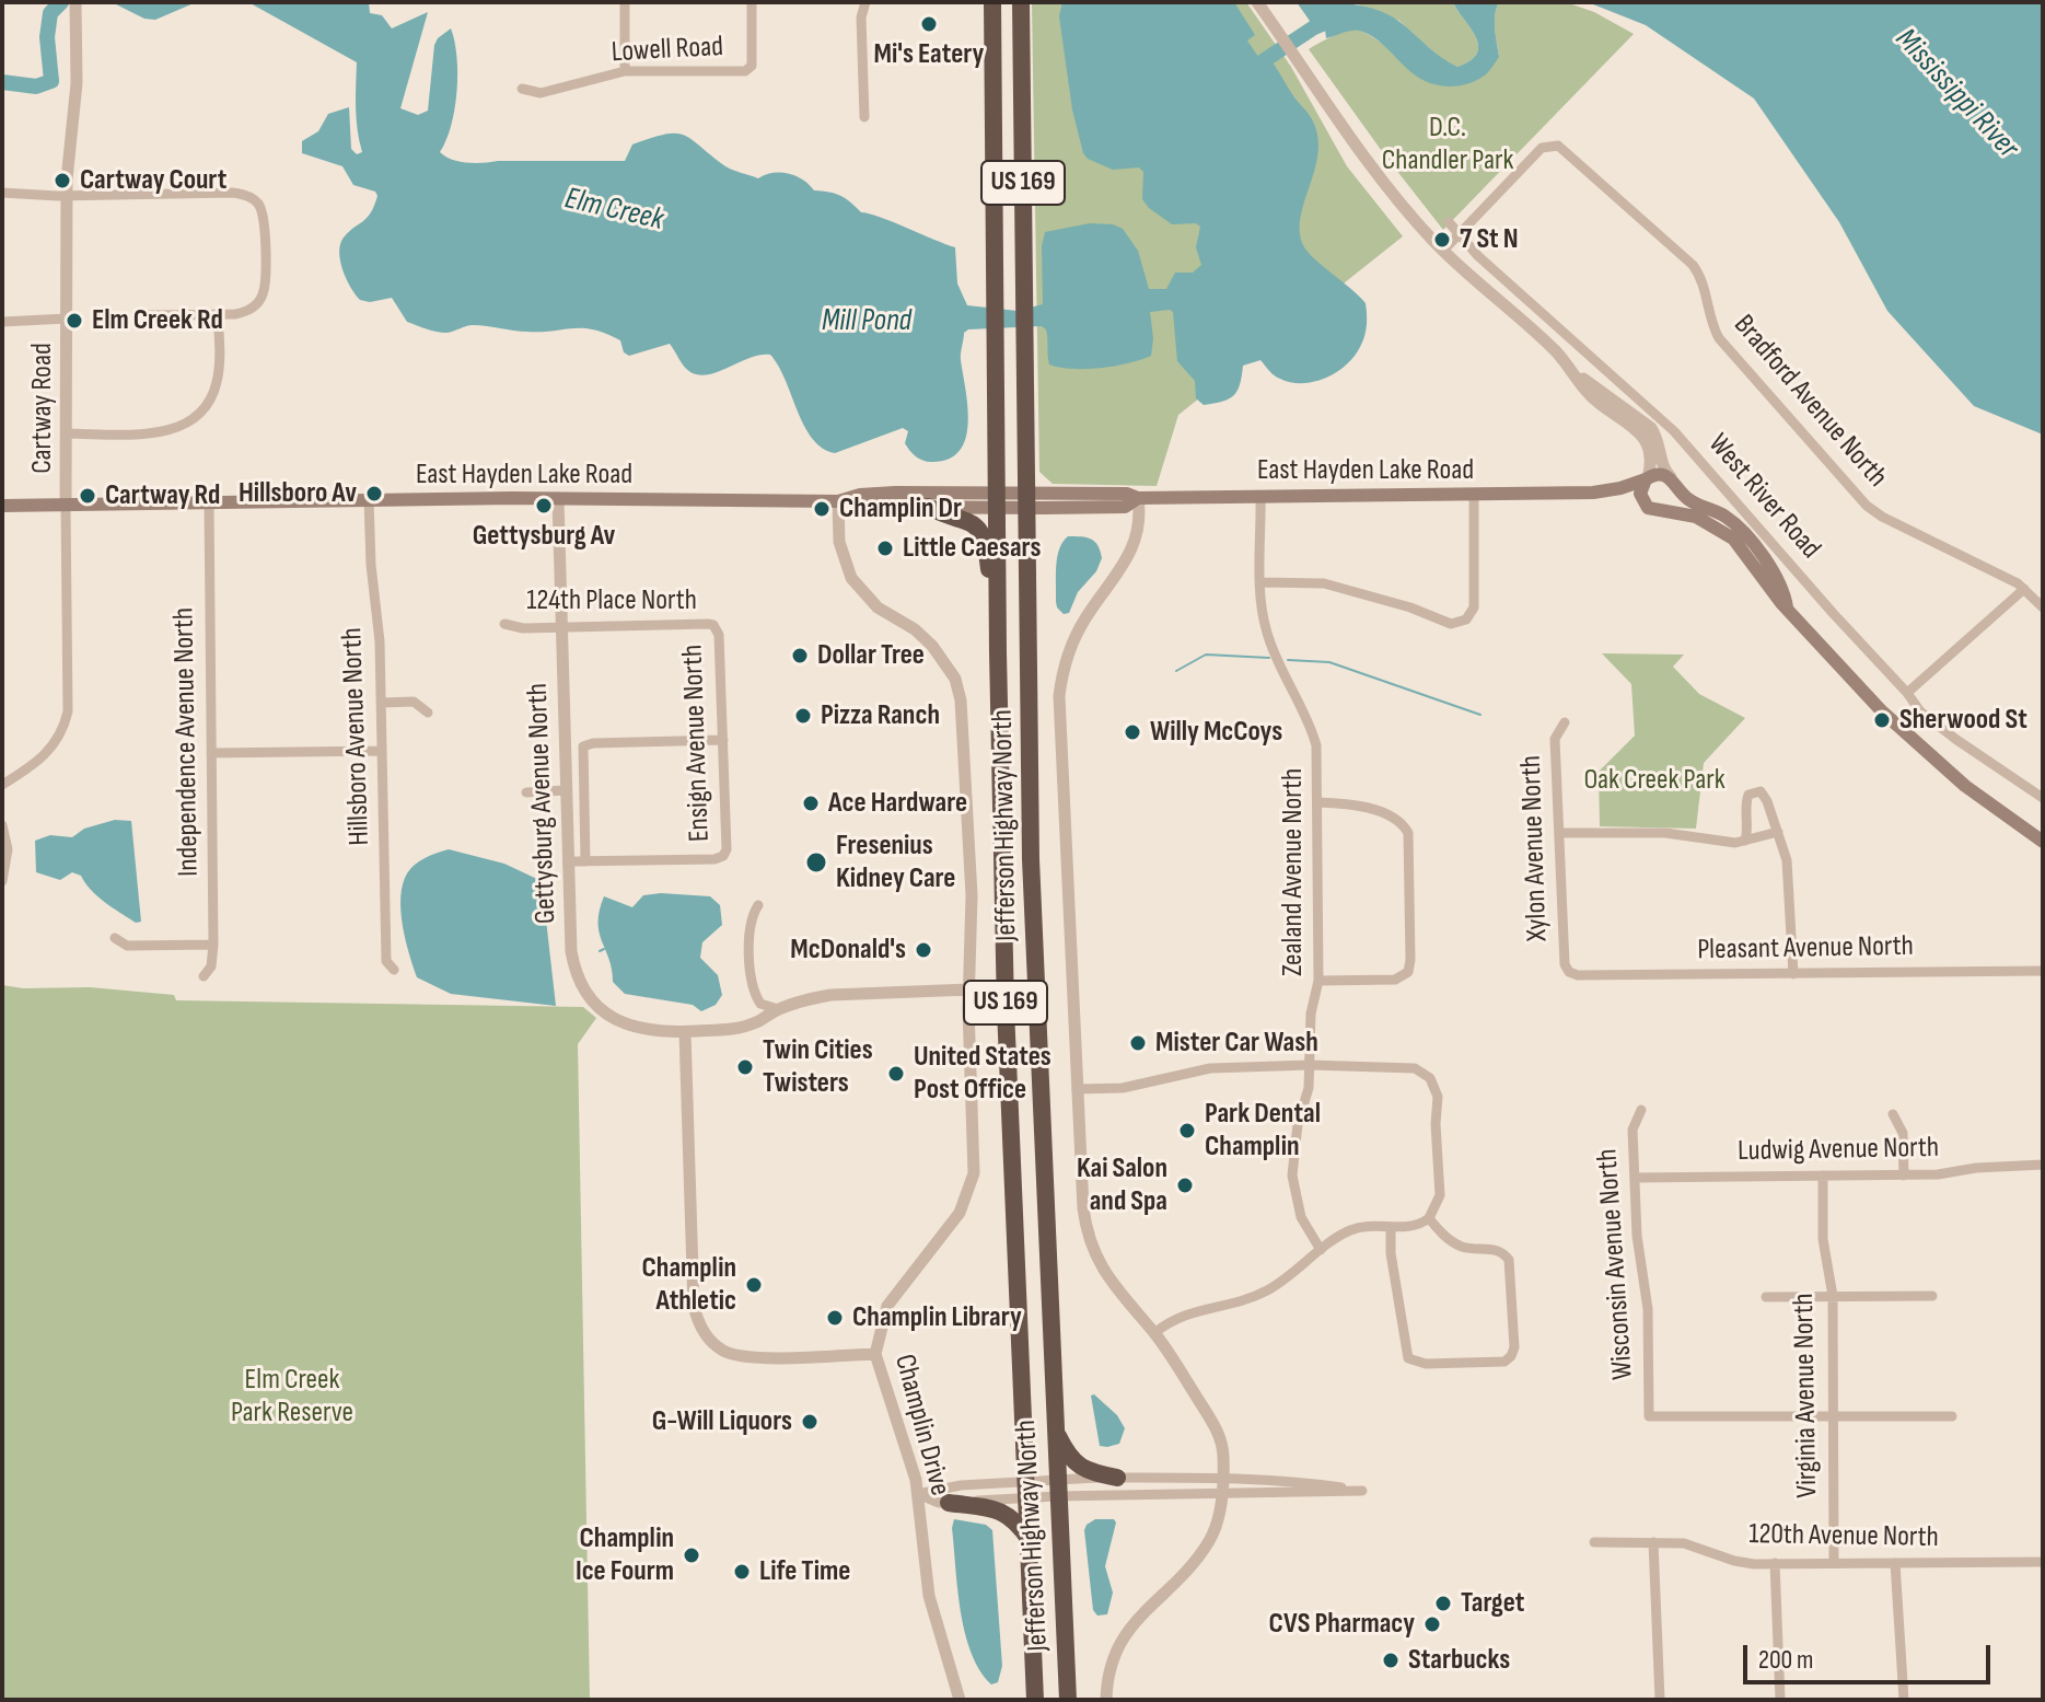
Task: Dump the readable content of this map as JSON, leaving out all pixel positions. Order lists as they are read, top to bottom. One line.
{"streets":{"highway":["US 169","Jefferson Highway North"],"main road":["East Hayden Lake Road","West River Road"],"street":["Lowell Road","Bradford Avenue North","Cartway Road","124th Place North","Hillsboro Avenue North","Independence Avenue North","Ensign Avenue North","Gettysburg Avenue North","Xylon Avenue North","Zealand Avenue North","Pleasant Avenue North","Ludwig Avenue North","Wisconsin Avenue North","Virginia Avenue North","Champlin Drive","120th Avenue North"]},"crossings":[["Bradford Avenue North","West River Road"],["Cartway Road","East Hayden Lake Road"],["East Hayden Lake Road","West River Road"],["East Hayden Lake Road","Hillsboro Avenue North"],["East Hayden Lake Road","Independence Avenue North"],["East Hayden Lake Road","Gettysburg Avenue North"],["East Hayden Lake Road","Jefferson Highway North"],["East Hayden Lake Road","Zealand Avenue North"],["East Hayden Lake Road","Champlin Drive"],["124th Place North","Ensign Avenue North"],["124th Place North","Gettysburg Avenue North"],["Gettysburg Avenue North","Champlin Drive"],["Xylon Avenue North","Pleasant Avenue North"],["Ludwig Avenue North","Wisconsin Avenue North"],["Ludwig Avenue North","Virginia Avenue North"],["Wisconsin Avenue North","Virginia Avenue North"],["Virginia Avenue North","120th Avenue North"]],"water":["Mississippi River","Elm Creek","Mill Pond"],"parks":["D.C. Chandler Park","Oak Creek Park","Elm Creek Park Reserve"],"places":["Mi's Eatery","Cartway Court","7 St N","Elm Creek Rd","Hillsboro Av","Cartway Rd","Gettysburg Av","Champlin Dr","Little Caesars","Dollar Tree","Pizza Ranch","Sherwood St","Willy McCoys","Ace Hardware","Fresenius Kidney Care","McDonald's","Mister Car Wash","Twin Cities Twisters","United States Post Office","Park Dental Champlin","Kai Salon and Spa","Champlin Athletic","Champlin Library","G-Will Liquors","Champlin Ice Fourm","Life Time","Target","CVS Pharmacy","Starbucks"],"scale_bar":"200 m"}
